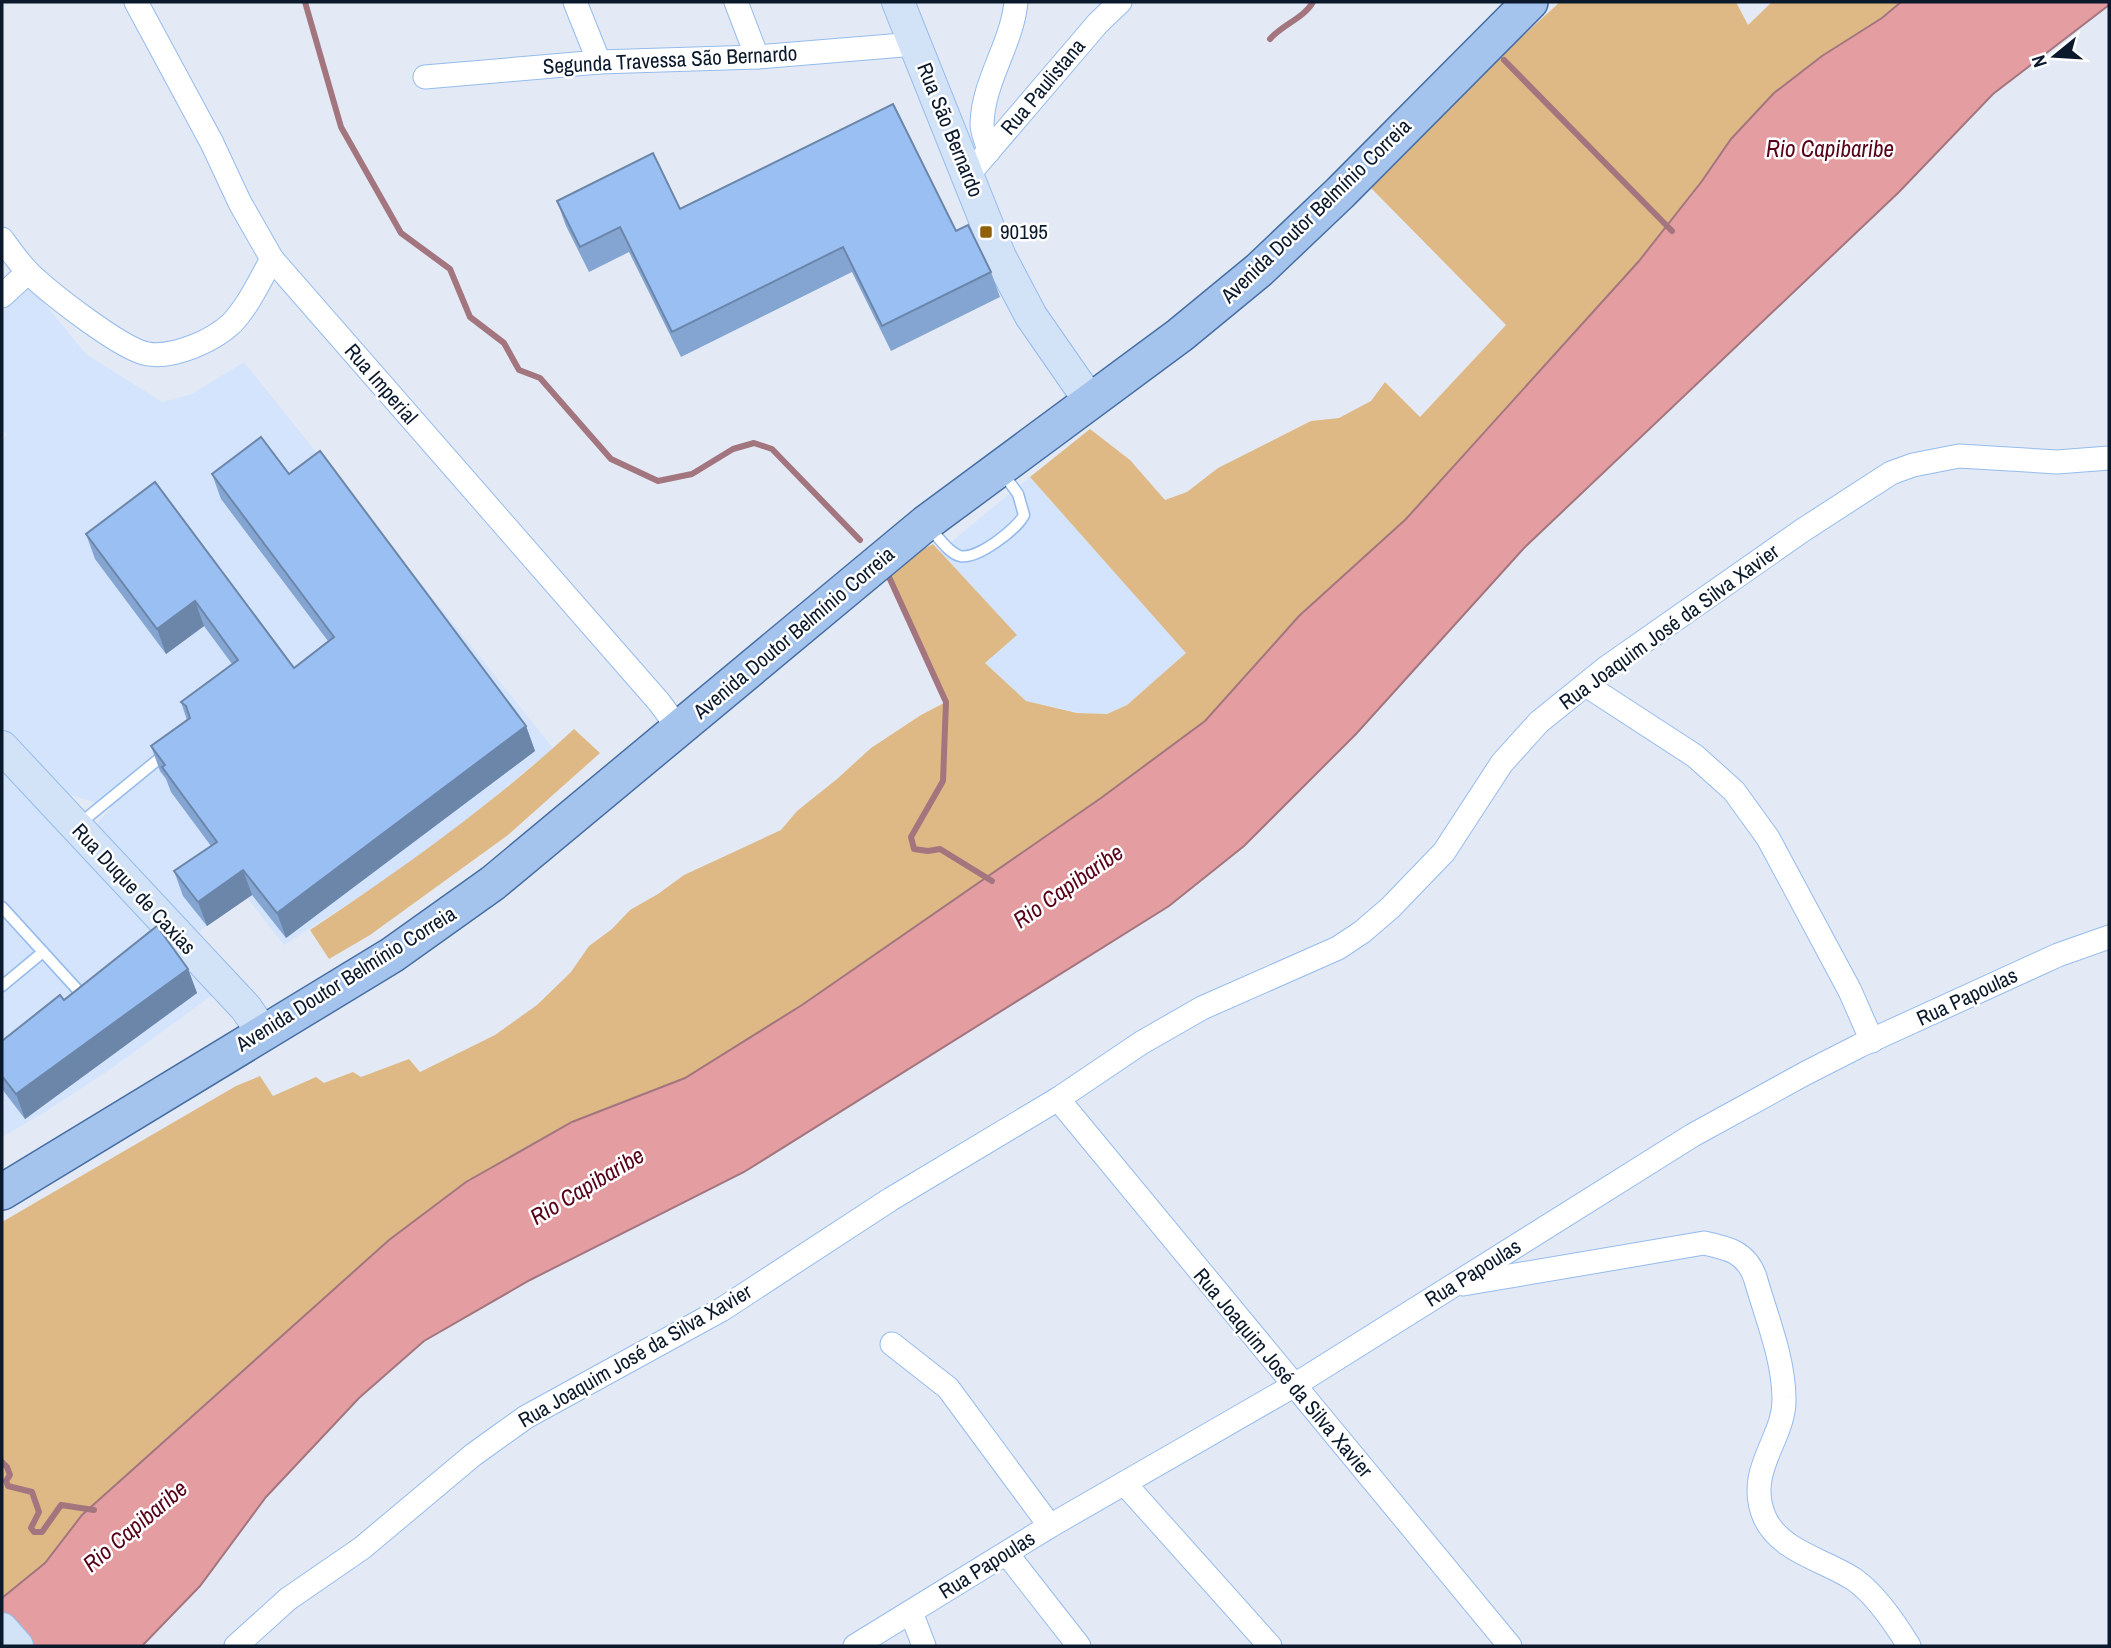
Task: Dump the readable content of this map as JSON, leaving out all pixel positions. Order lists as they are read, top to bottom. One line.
{"streets":{"main road":["Avenida Doutor Belmínio Correia"],"street":["Segunda Travessa São Bernardo","Rua Paulistana","Rua São Bernardo","Rua Imperial","Rua Joaquim José da Silva Xavier","Rua Duque de Caxias","Rua Papoulas"]},"crossings":[["Segunda Travessa São Bernardo","Rua São Bernardo"],["Rua Paulistana","Rua São Bernardo"],["Rua São Bernardo","Avenida Doutor Belmínio Correia"],["Avenida Doutor Belmínio Correia","Rua Imperial"],["Avenida Doutor Belmínio Correia","Rua Duque de Caxias"],["Rua Joaquim José da Silva Xavier","Rua Papoulas"]],"water":["Rio Capibaribe"],"places":{"transit":["90195"]},"north":"left"}
